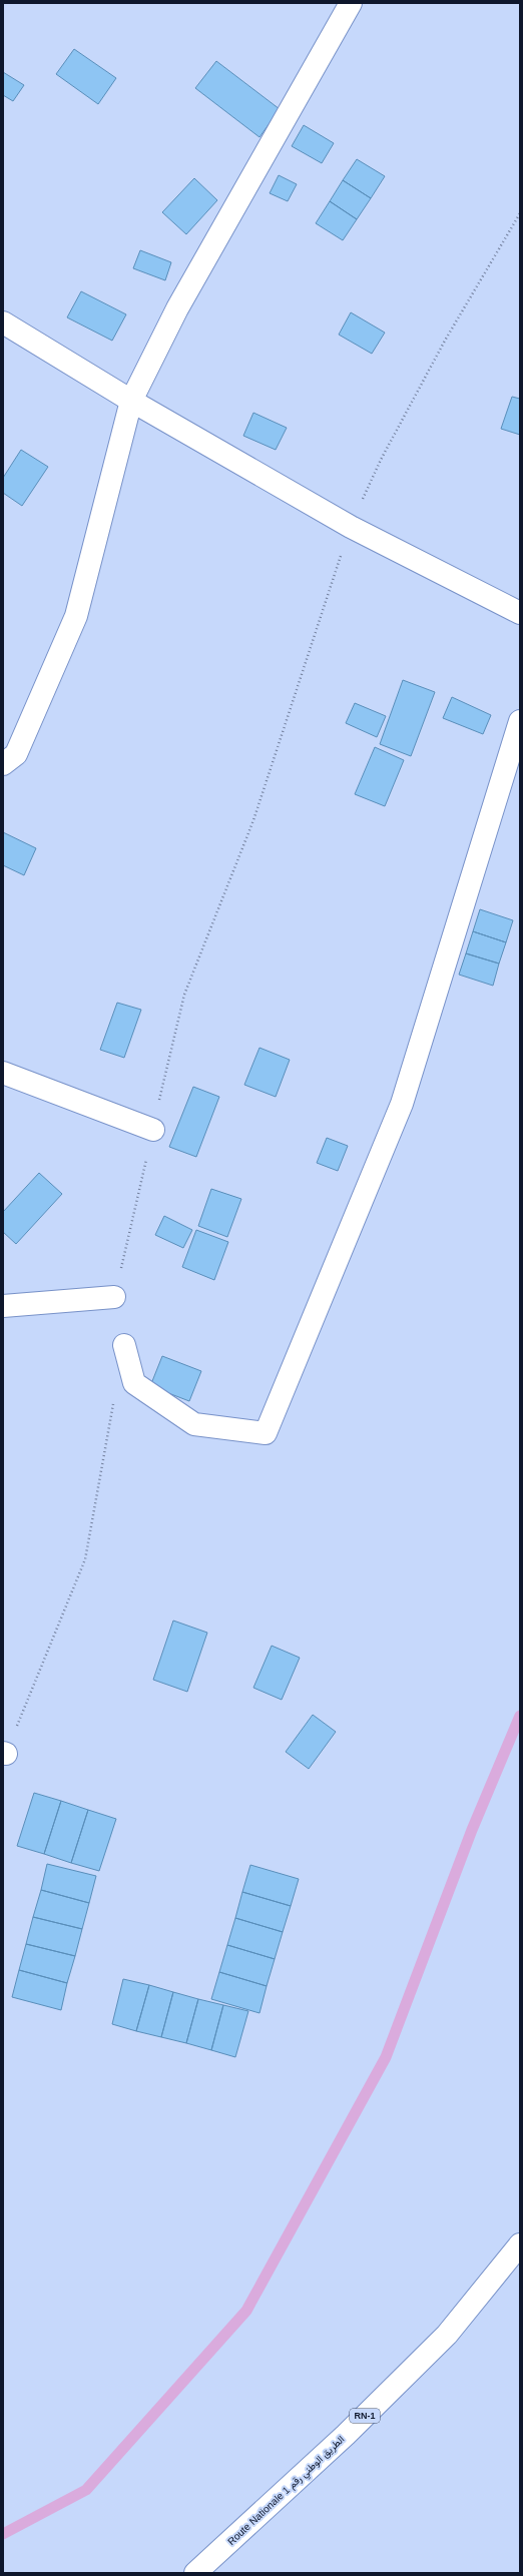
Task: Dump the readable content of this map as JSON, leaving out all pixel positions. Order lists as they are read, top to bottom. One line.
{"streets":{"main road":["RN-1","Route Nationale الطريق الوطني رقم 1"]}}
